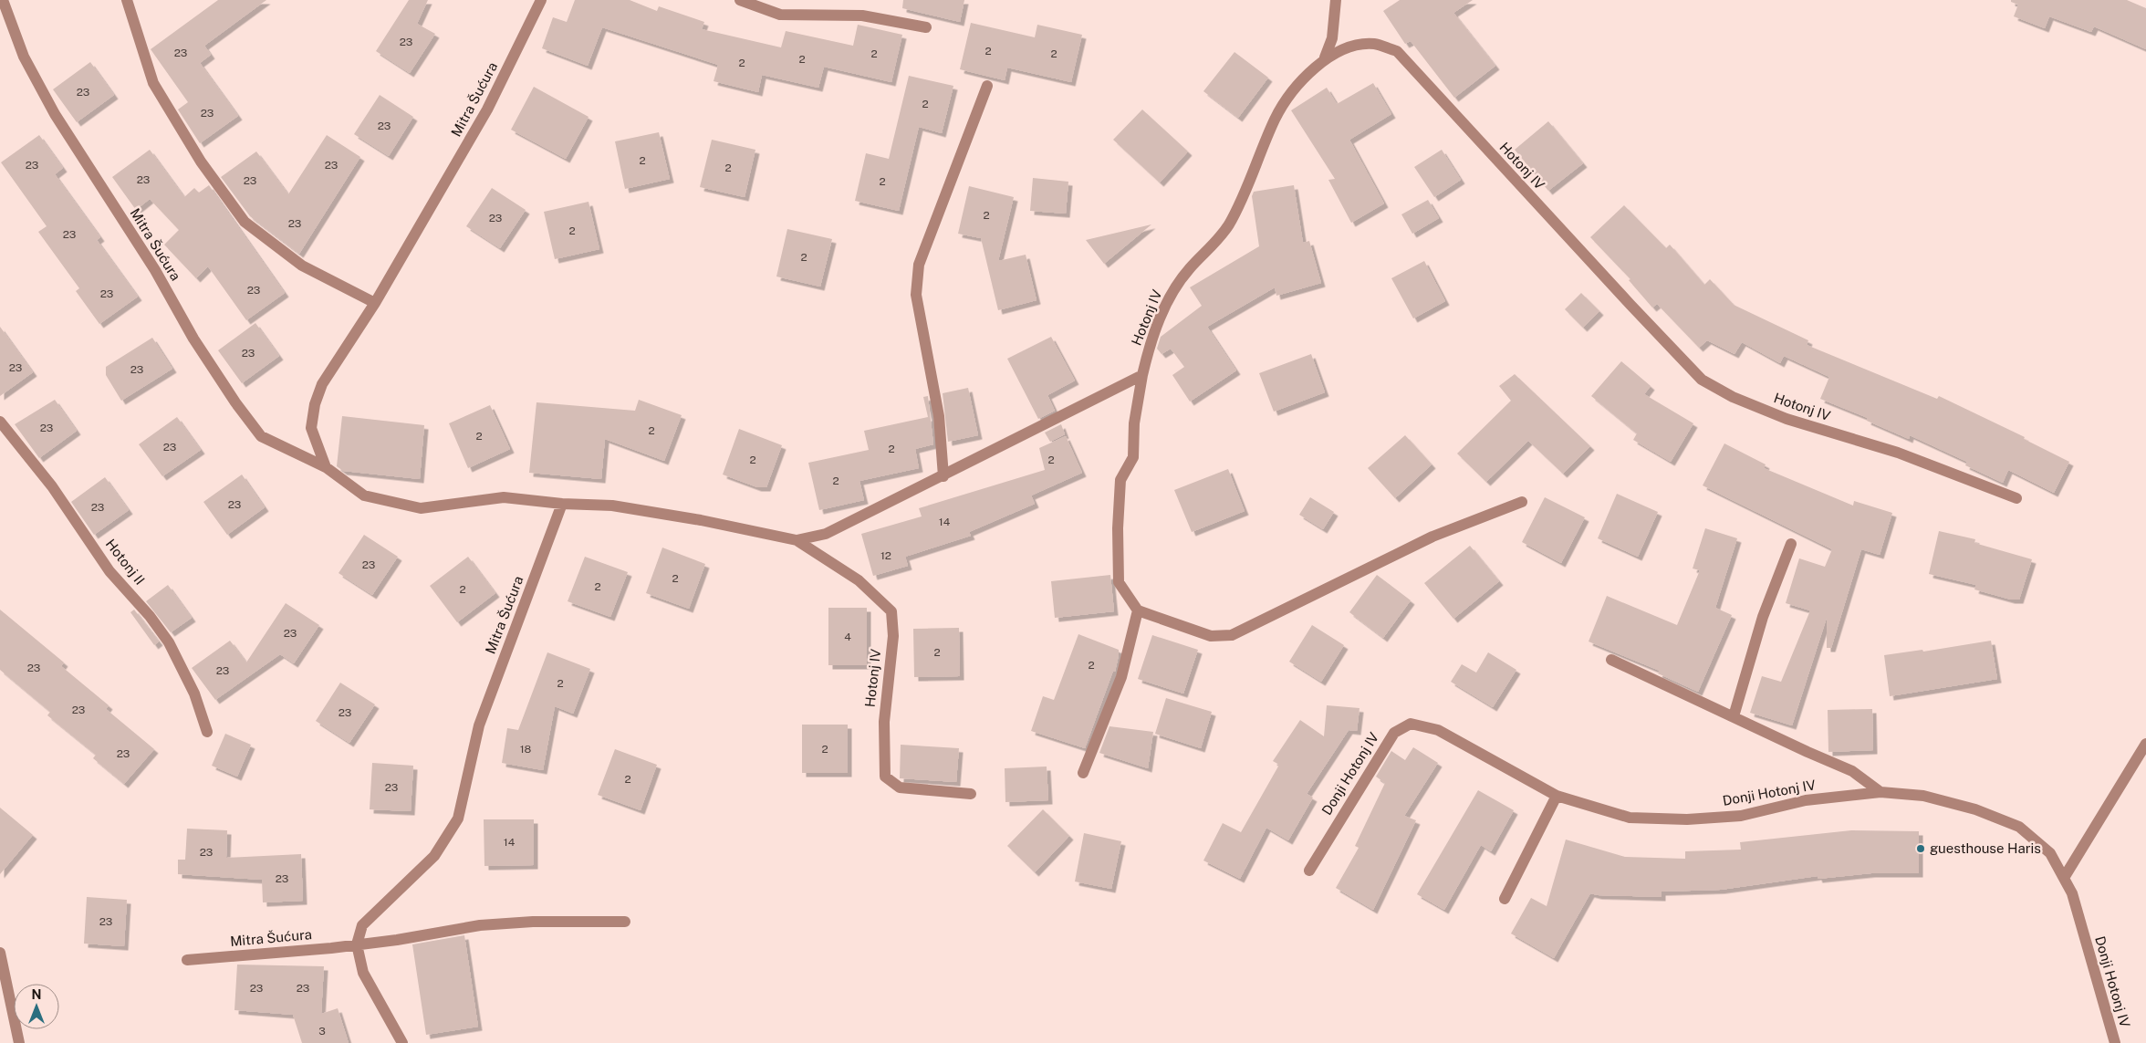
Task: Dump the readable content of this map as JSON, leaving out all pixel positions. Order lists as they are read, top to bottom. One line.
{"streets":{"street":["Mitra Šućura","Hotonj IV","Hotonj II","Donji Hotonj IV"]},"crossings":[["Mitra Šućura","Hotonj IV"]],"places":["guesthouse Haris"],"house_numbers":["23","2","23","2","2","2","2","23","2","23","23","2","23","23","2","23","23","2","2","23","23","2","23","2","23","23","23","23","23","23","2","2","23","2","2","2","2","23","23","14","12","23","2","2","2","23","4","2","2","23","23","2","23","23","18","2","23","2","23","14","23","23","23","23","23","3"],"north":"top"}
